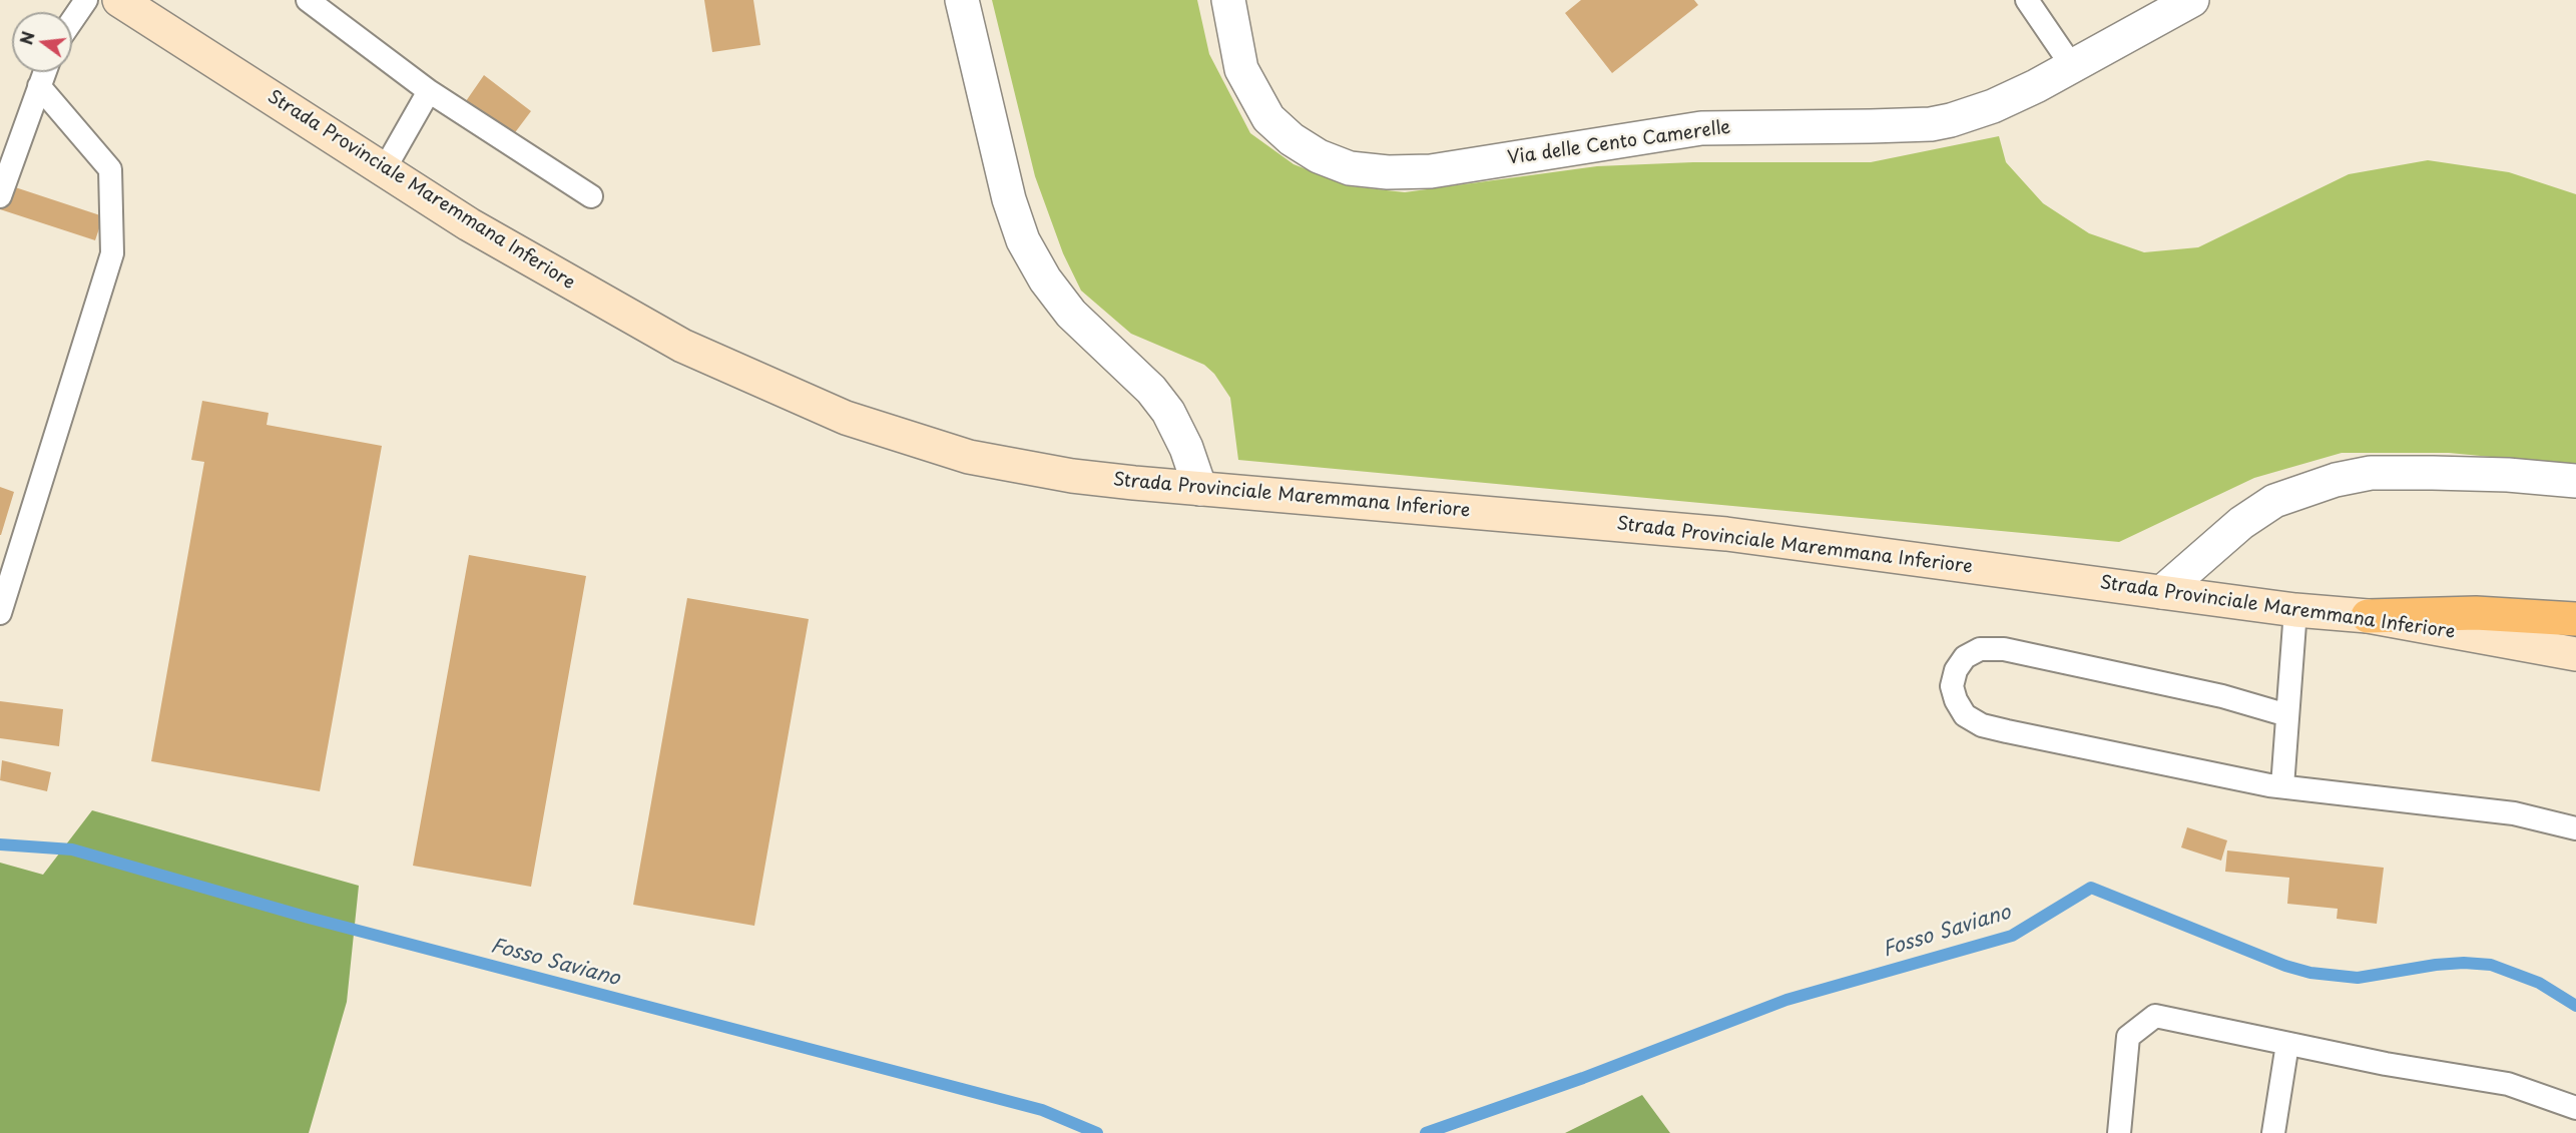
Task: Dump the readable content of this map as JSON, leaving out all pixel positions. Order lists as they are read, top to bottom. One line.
{"streets":{"main road":["Strada Provinciale Maremmana Inferiore"],"street":["Via delle Cento Camerelle"]},"water":["Fosso Saviano"],"north":"left"}
